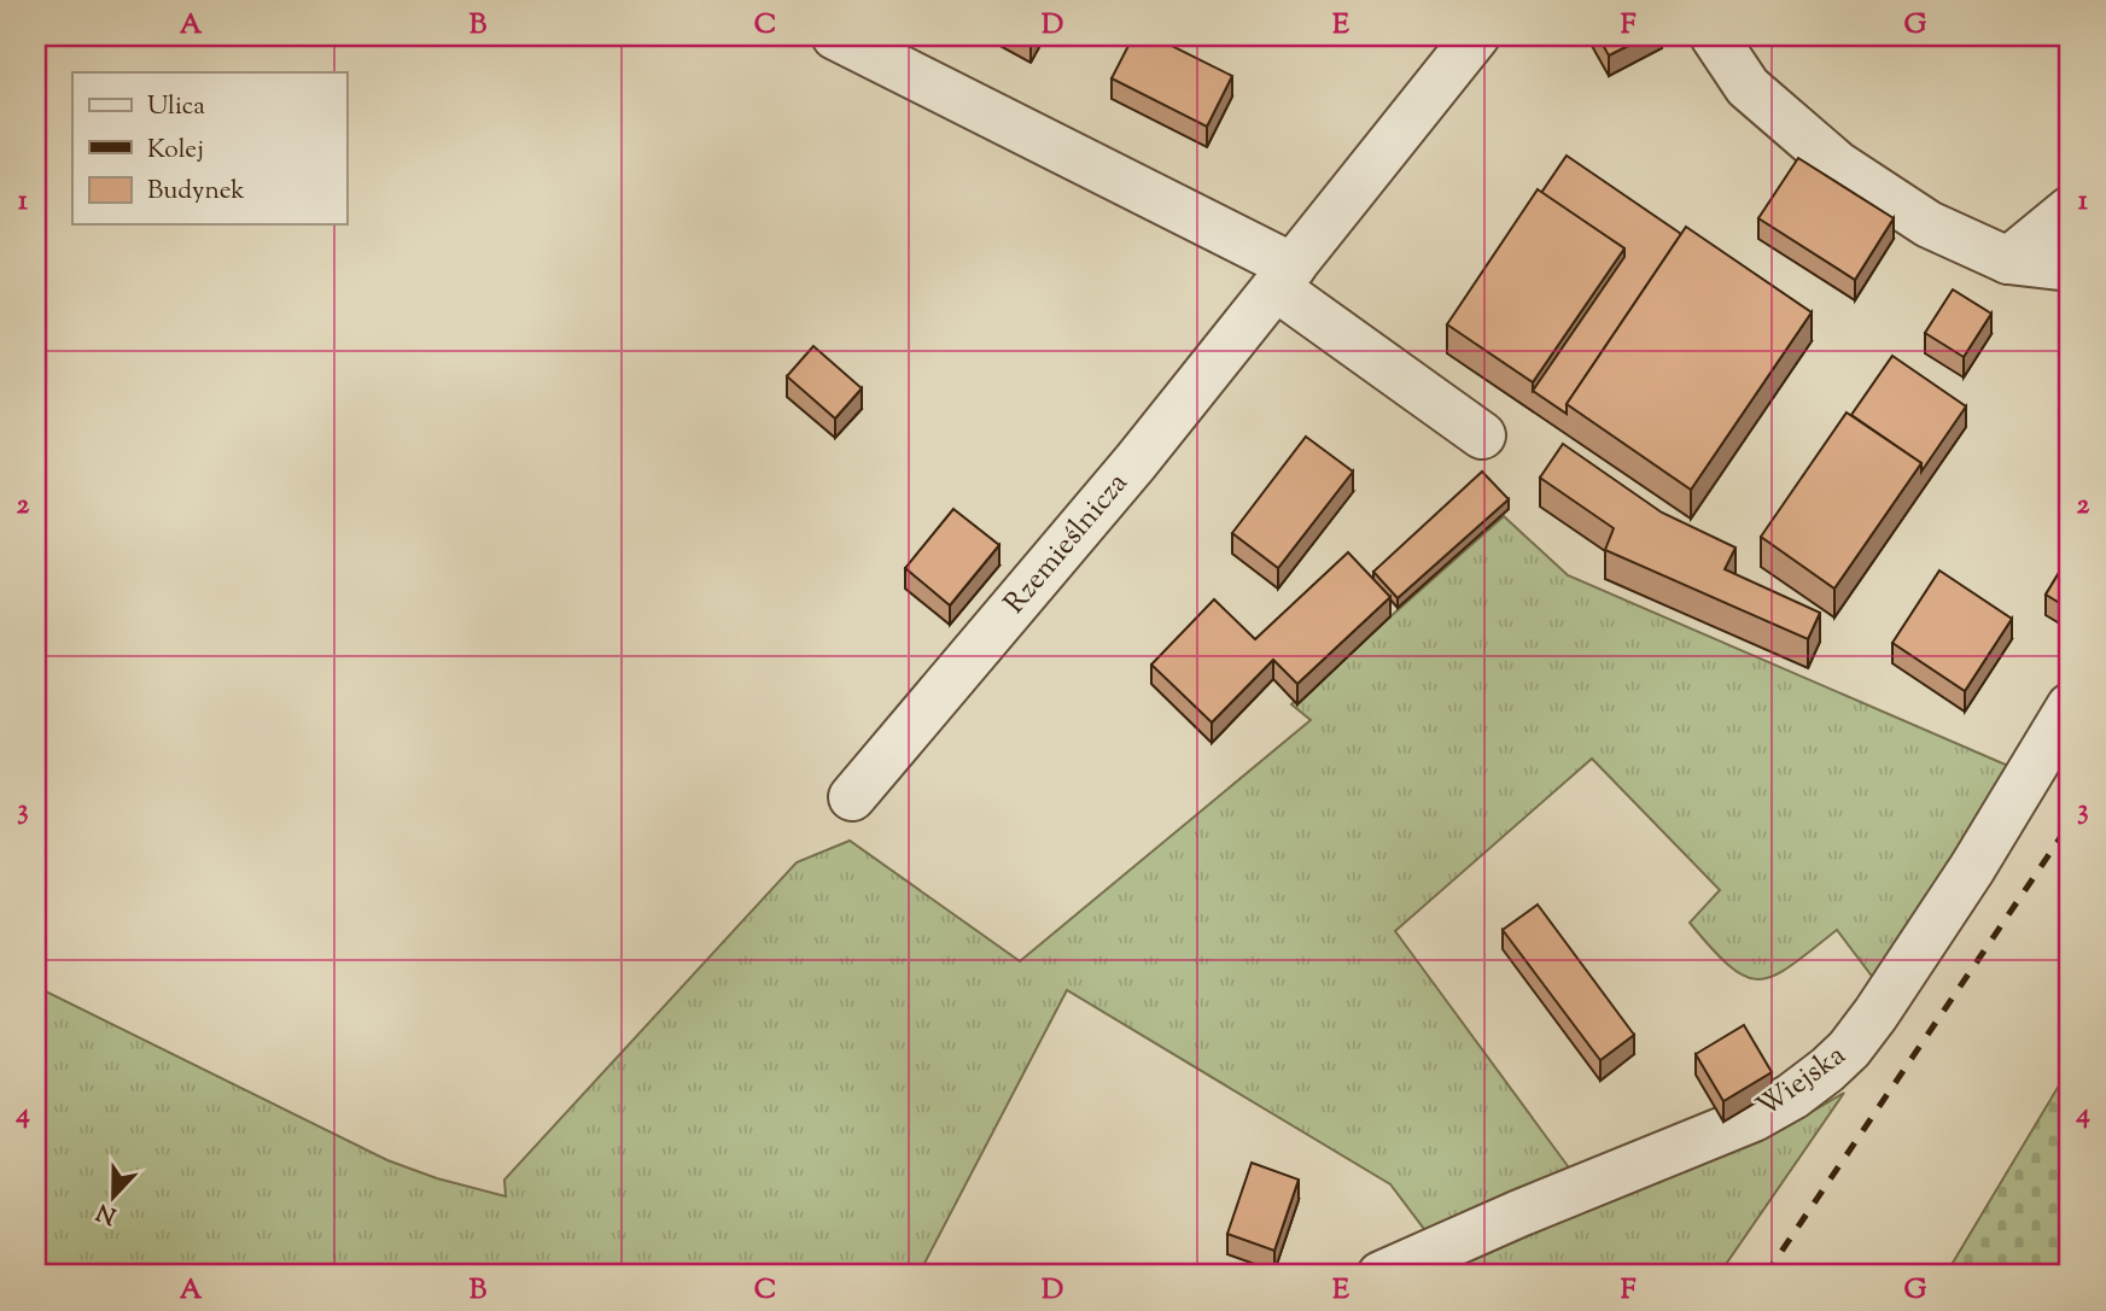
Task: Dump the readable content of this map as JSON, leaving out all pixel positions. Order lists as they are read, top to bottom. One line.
{"streets":{"street":["Rzemieślnicza","Wiejska"]},"legend":["Ulica","Kolej","Budynek"],"north":"bottom","grid":{"columns":["A","B","C","D","E","F","G"],"rows":["1","2","3","4"]}}
